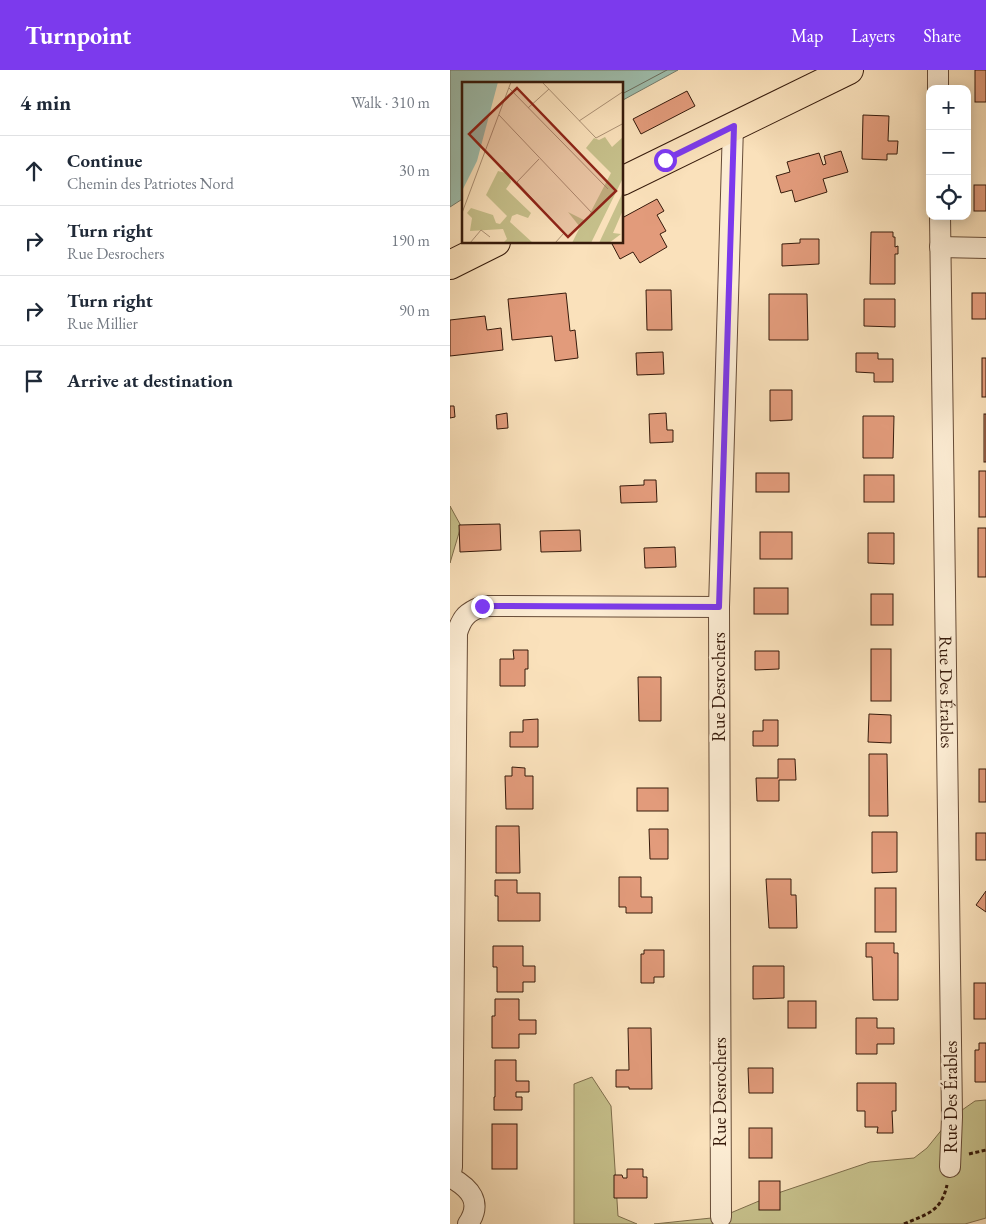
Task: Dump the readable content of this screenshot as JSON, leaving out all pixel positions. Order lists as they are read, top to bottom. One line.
{"streets":{"street":["Rue Desrochers","Rue Des Érables"]},"page":{"header":"Turnpoint","nav":["Map","Layers","Share"],"heading":["4 min","Walk · 310 m"],"map_buttons":["+","−"],"list":[["Continue","Chemin des Patriotes Nord","30 m"],["Turn right","Rue Desrochers","190 m"],["Turn right","Rue Millier","90 m"],"Arrive at destination"]}}
